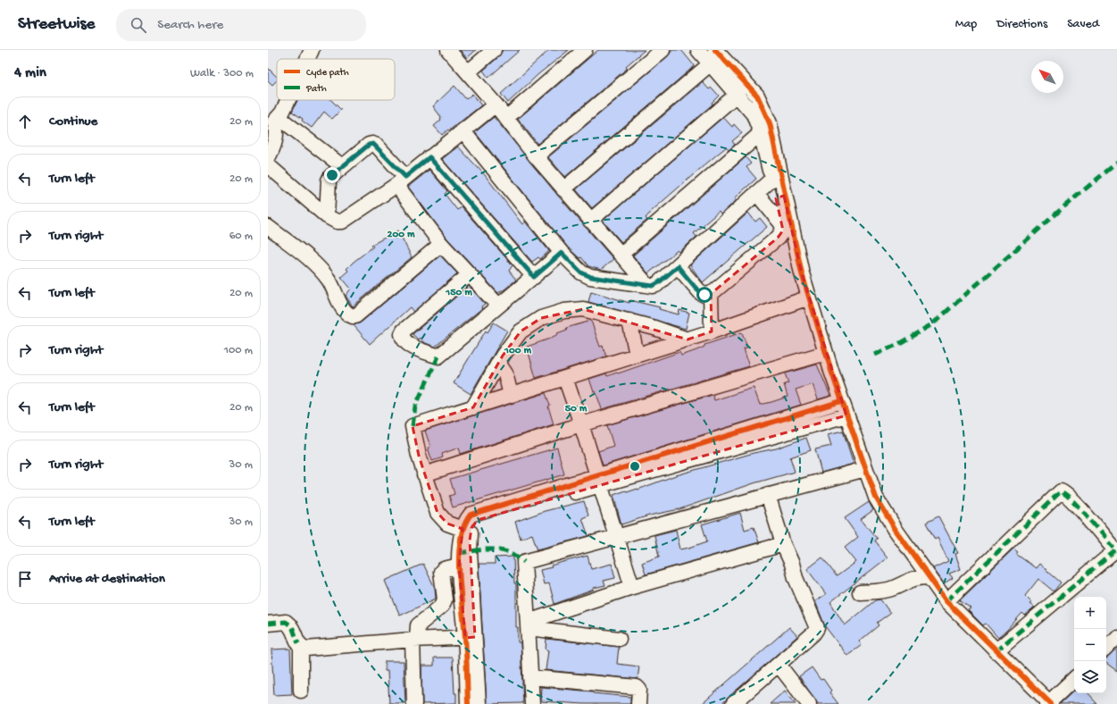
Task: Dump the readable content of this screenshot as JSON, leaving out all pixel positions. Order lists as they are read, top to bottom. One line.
{"legend":["Cycle path","Path"],"north":"top left","page":{"header":"Streetwise","search":"Search here","nav":["Map","Directions","Saved"],"heading":["4 min","Walk · 300 m"],"list":[["Continue","20 m"],["Turn left","20 m"],["Turn right","60 m"],["Turn left","20 m"],["Turn right","100 m"],["Turn left","20 m"],["Turn right","30 m"],["Turn left","30 m"],"Arrive at destination"],"map_buttons":["+","−"]},"rings":["200 m","150 m","100 m","50 m"]}
